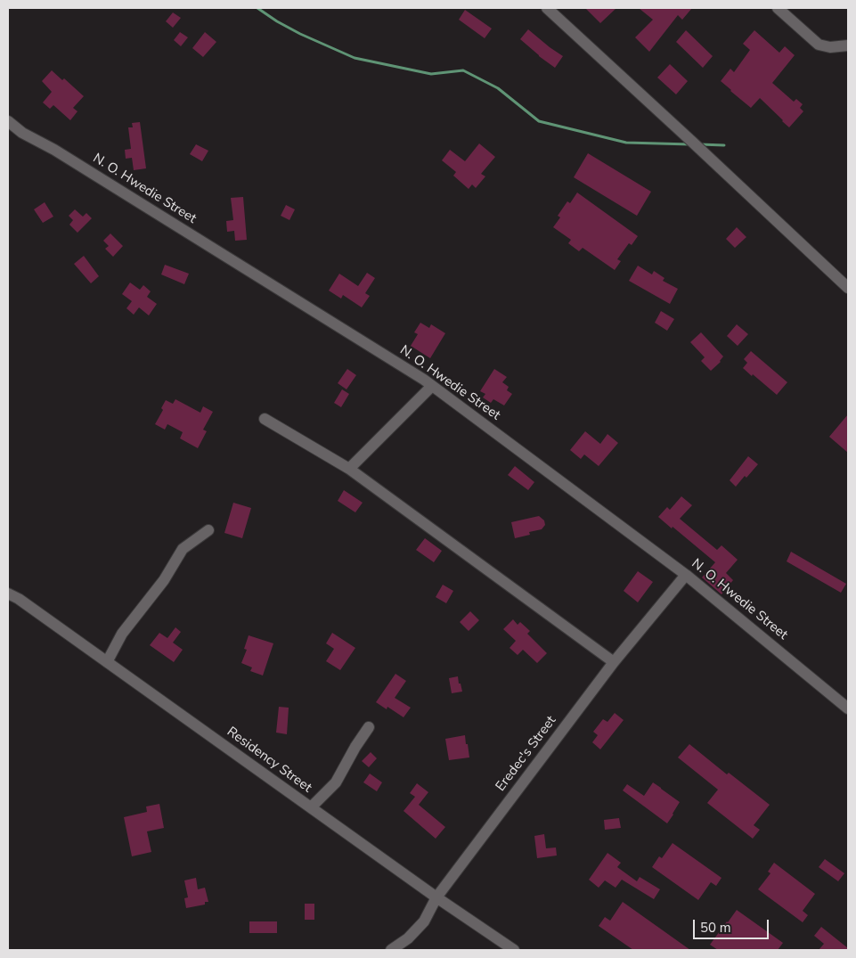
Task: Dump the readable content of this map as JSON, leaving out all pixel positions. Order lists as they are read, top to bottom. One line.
{"streets":{"street":["N. O. Hwedie Street","Eredec's Street","Residency Street"]},"crossings":[["N. O. Hwedie Street","Eredec's Street"],["Eredec's Street","Residency Street"]],"scale_bar":"50 m"}
